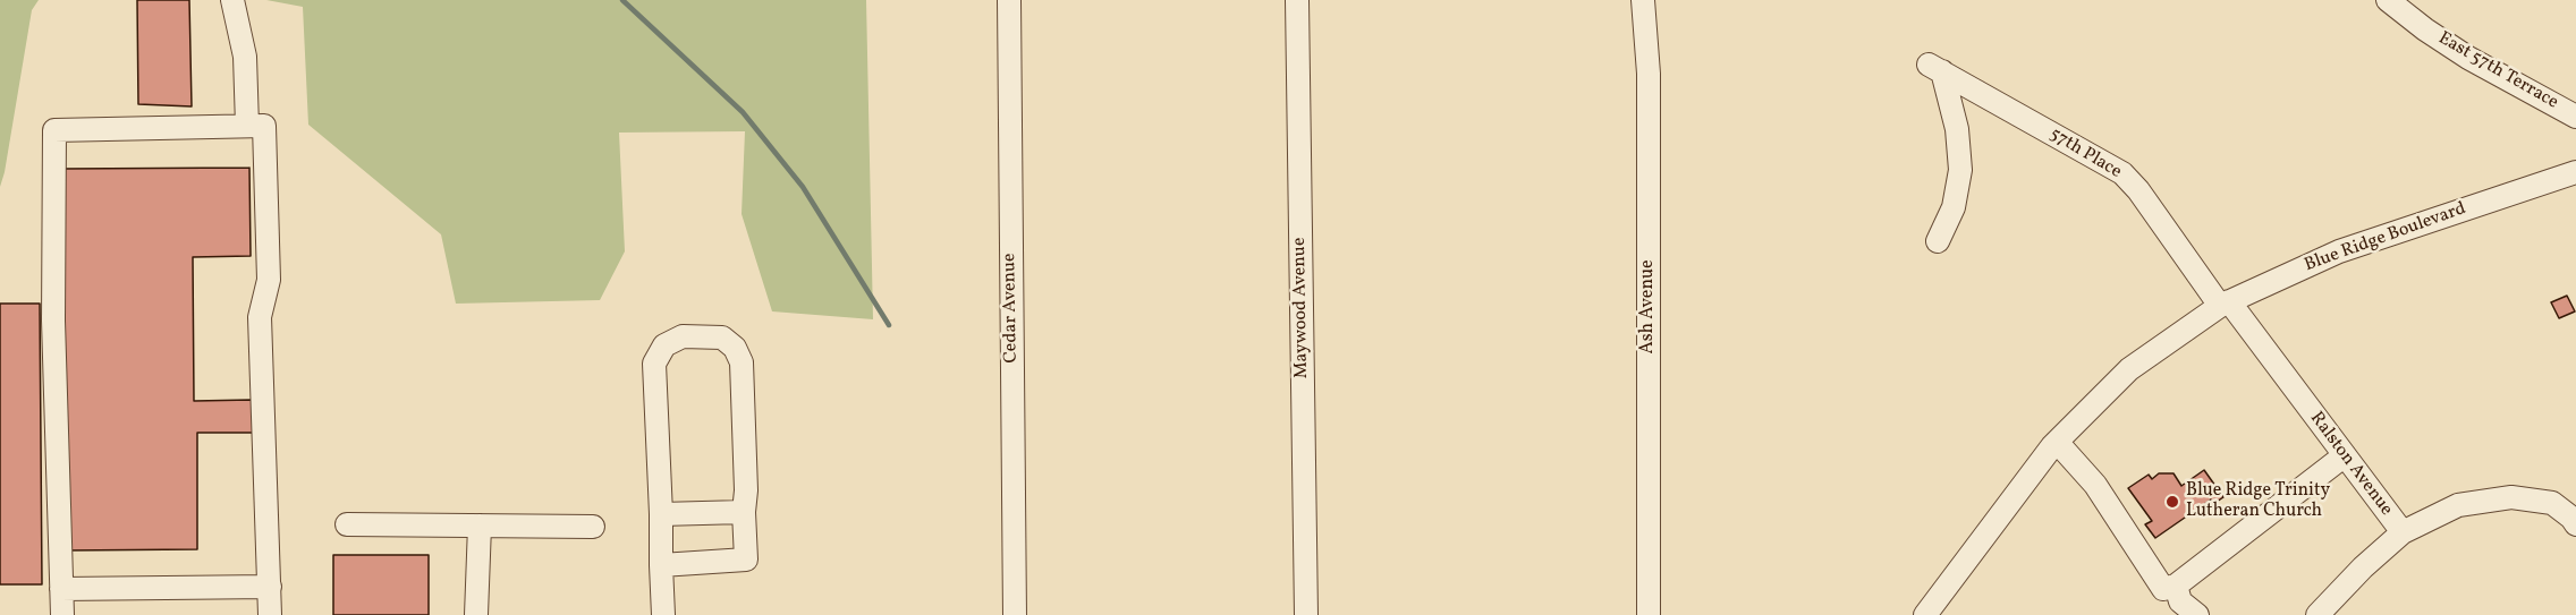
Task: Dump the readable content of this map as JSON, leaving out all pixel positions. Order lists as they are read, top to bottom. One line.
{"streets":{"street":["East 57th Terrace","57th Place","Blue Ridge Boulevard","Ash Avenue","Cedar Avenue","Maywood Avenue","Ralston Avenue"]},"crossings":[["57th Place","Blue Ridge Boulevard"],["57th Place","Ralston Avenue"],["Blue Ridge Boulevard","Ralston Avenue"]],"places":["Blue Ridge Trinity Lutheran Church"]}
